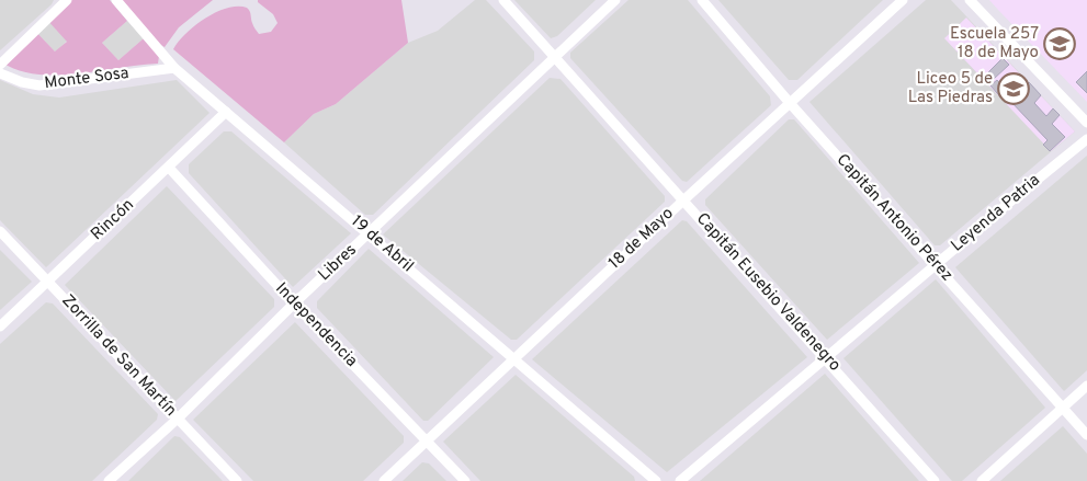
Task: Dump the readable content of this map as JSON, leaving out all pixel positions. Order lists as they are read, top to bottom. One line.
{"streets":{"street":["Monte Sosa","Leyenda Patria","Capitán Antonio Pérez","Rincón","18 de Mayo","19 de Abril","Libres","Capitán Eusebio Valdenegro","Independencia","Zorrilla de San Martín"]},"crossings":[["Monte Sosa","19 de Abril"],["Leyenda Patria","Capitán Antonio Pérez"],["Leyenda Patria","Capitán Eusebio Valdenegro"],["Capitán Antonio Pérez","18 de Mayo"],["Rincón","19 de Abril"],["Rincón","Independencia"],["Rincón","Zorrilla de San Martín"],["18 de Mayo","19 de Abril"],["18 de Mayo","Capitán Eusebio Valdenegro"],["18 de Mayo","Independencia"],["19 de Abril","Libres"],["Libres","Capitán Eusebio Valdenegro"],["Libres","Independencia"],["Libres","Zorrilla de San Martín"]],"places":{"school or university":["Escuela 257 18 de Mayo","Liceo 5 de Las Piedras"]}}
